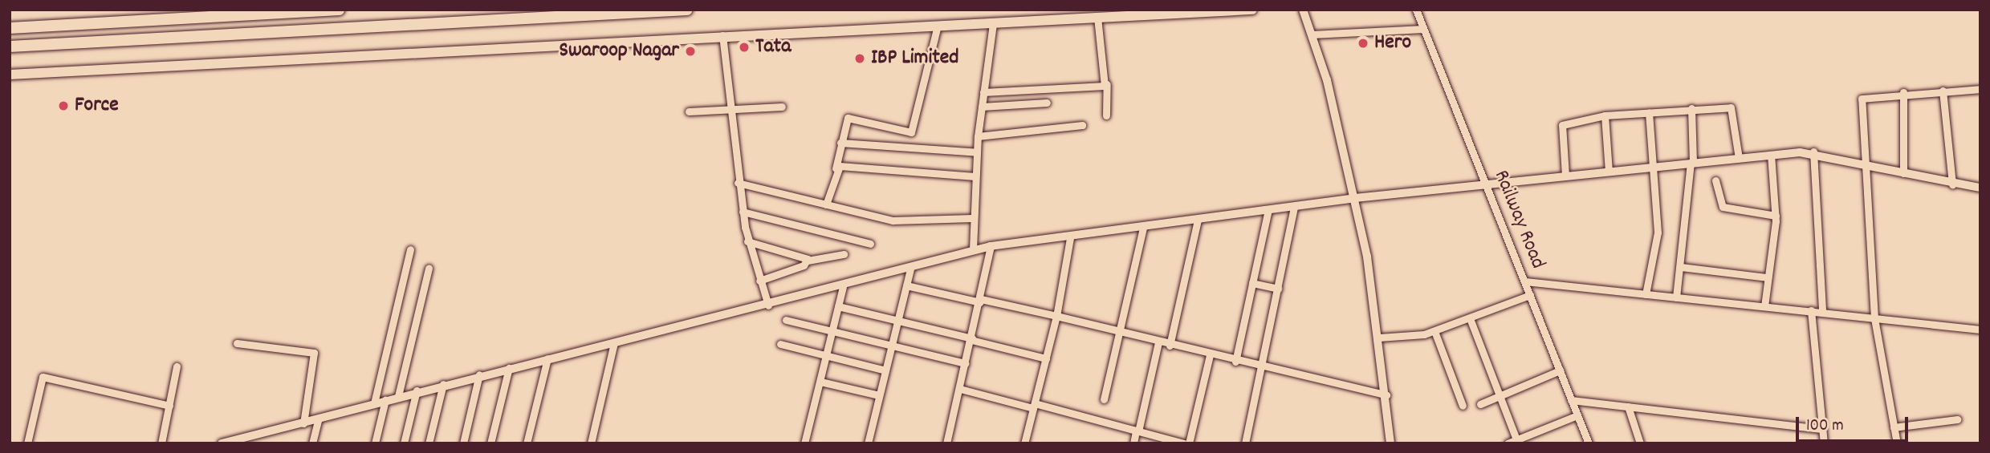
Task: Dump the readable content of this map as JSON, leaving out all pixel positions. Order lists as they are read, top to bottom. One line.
{"streets":{"street":["Railway Road"]},"places":["Hero","Tata","Swaroop Nagar","IBP Limited","Force"],"scale_bar":"100 m"}
